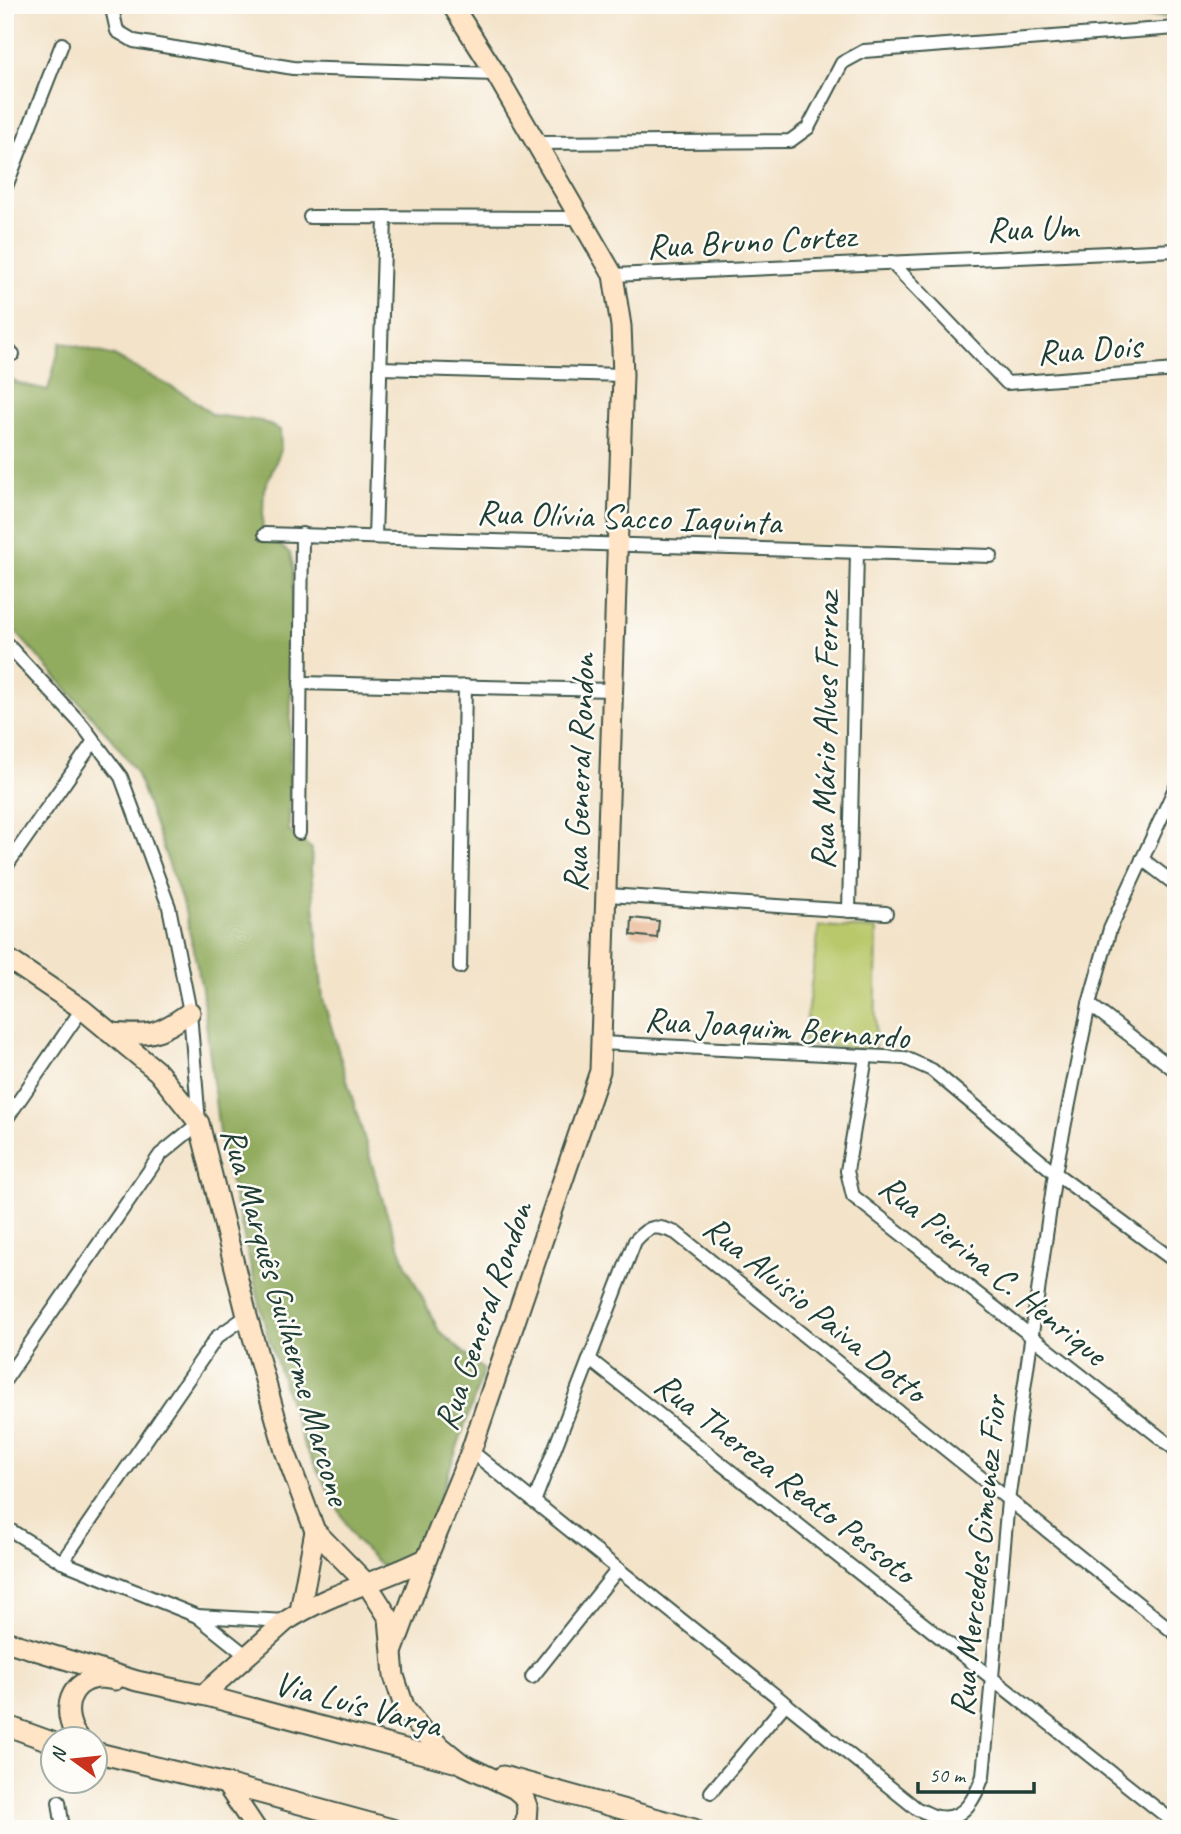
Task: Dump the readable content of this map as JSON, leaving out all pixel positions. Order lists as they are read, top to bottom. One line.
{"streets":{"street":["Rua Um","Rua Bruno Cortez","Rua Dois","Rua Olívia Sacco Iaquinta","Rua Mário Alves Ferraz","Rua General Rondon","Rua Joaquim Bernardo","Rua Pierina C. Henrique","Rua Aluisio Paiva Dotto","Rua Marquês Guilherme Marcone","Rua Thereza Reato Pessoto","Rua Mercedes Gimenez Fior","Via Luís Varga"]},"crossings":[["Rua Um","Rua Bruno Cortez"],["Rua Um","Rua Dois"],["Rua Bruno Cortez","Rua Dois"],["Rua Bruno Cortez","Rua General Rondon"],["Rua Olívia Sacco Iaquinta","Rua Mário Alves Ferraz"],["Rua Olívia Sacco Iaquinta","Rua General Rondon"],["Rua General Rondon","Rua Joaquim Bernardo"],["Rua General Rondon","Rua Marquês Guilherme Marcone"],["Rua General Rondon","Rua Mercedes Gimenez Fior"],["Rua General Rondon","Via Luís Varga"],["Rua Joaquim Bernardo","Rua Pierina C. Henrique"],["Rua Joaquim Bernardo","Rua Mercedes Gimenez Fior"],["Rua Pierina C. Henrique","Rua Mercedes Gimenez Fior"],["Rua Aluisio Paiva Dotto","Rua Thereza Reato Pessoto"],["Rua Aluisio Paiva Dotto","Rua Mercedes Gimenez Fior"],["Rua Thereza Reato Pessoto","Rua Mercedes Gimenez Fior"]],"scale_bar":"50 m","north":"left"}
